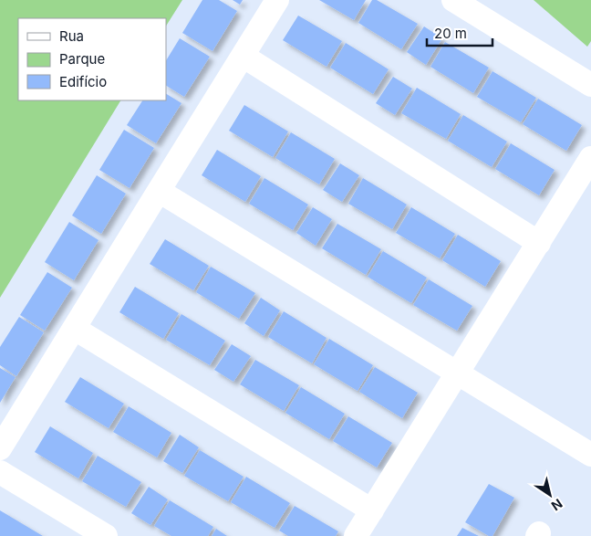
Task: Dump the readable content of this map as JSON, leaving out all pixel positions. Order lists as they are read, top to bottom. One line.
{"legend":["Rua","Parque","Edifício"],"scale_bar":"20 m","north":"bottom right"}
